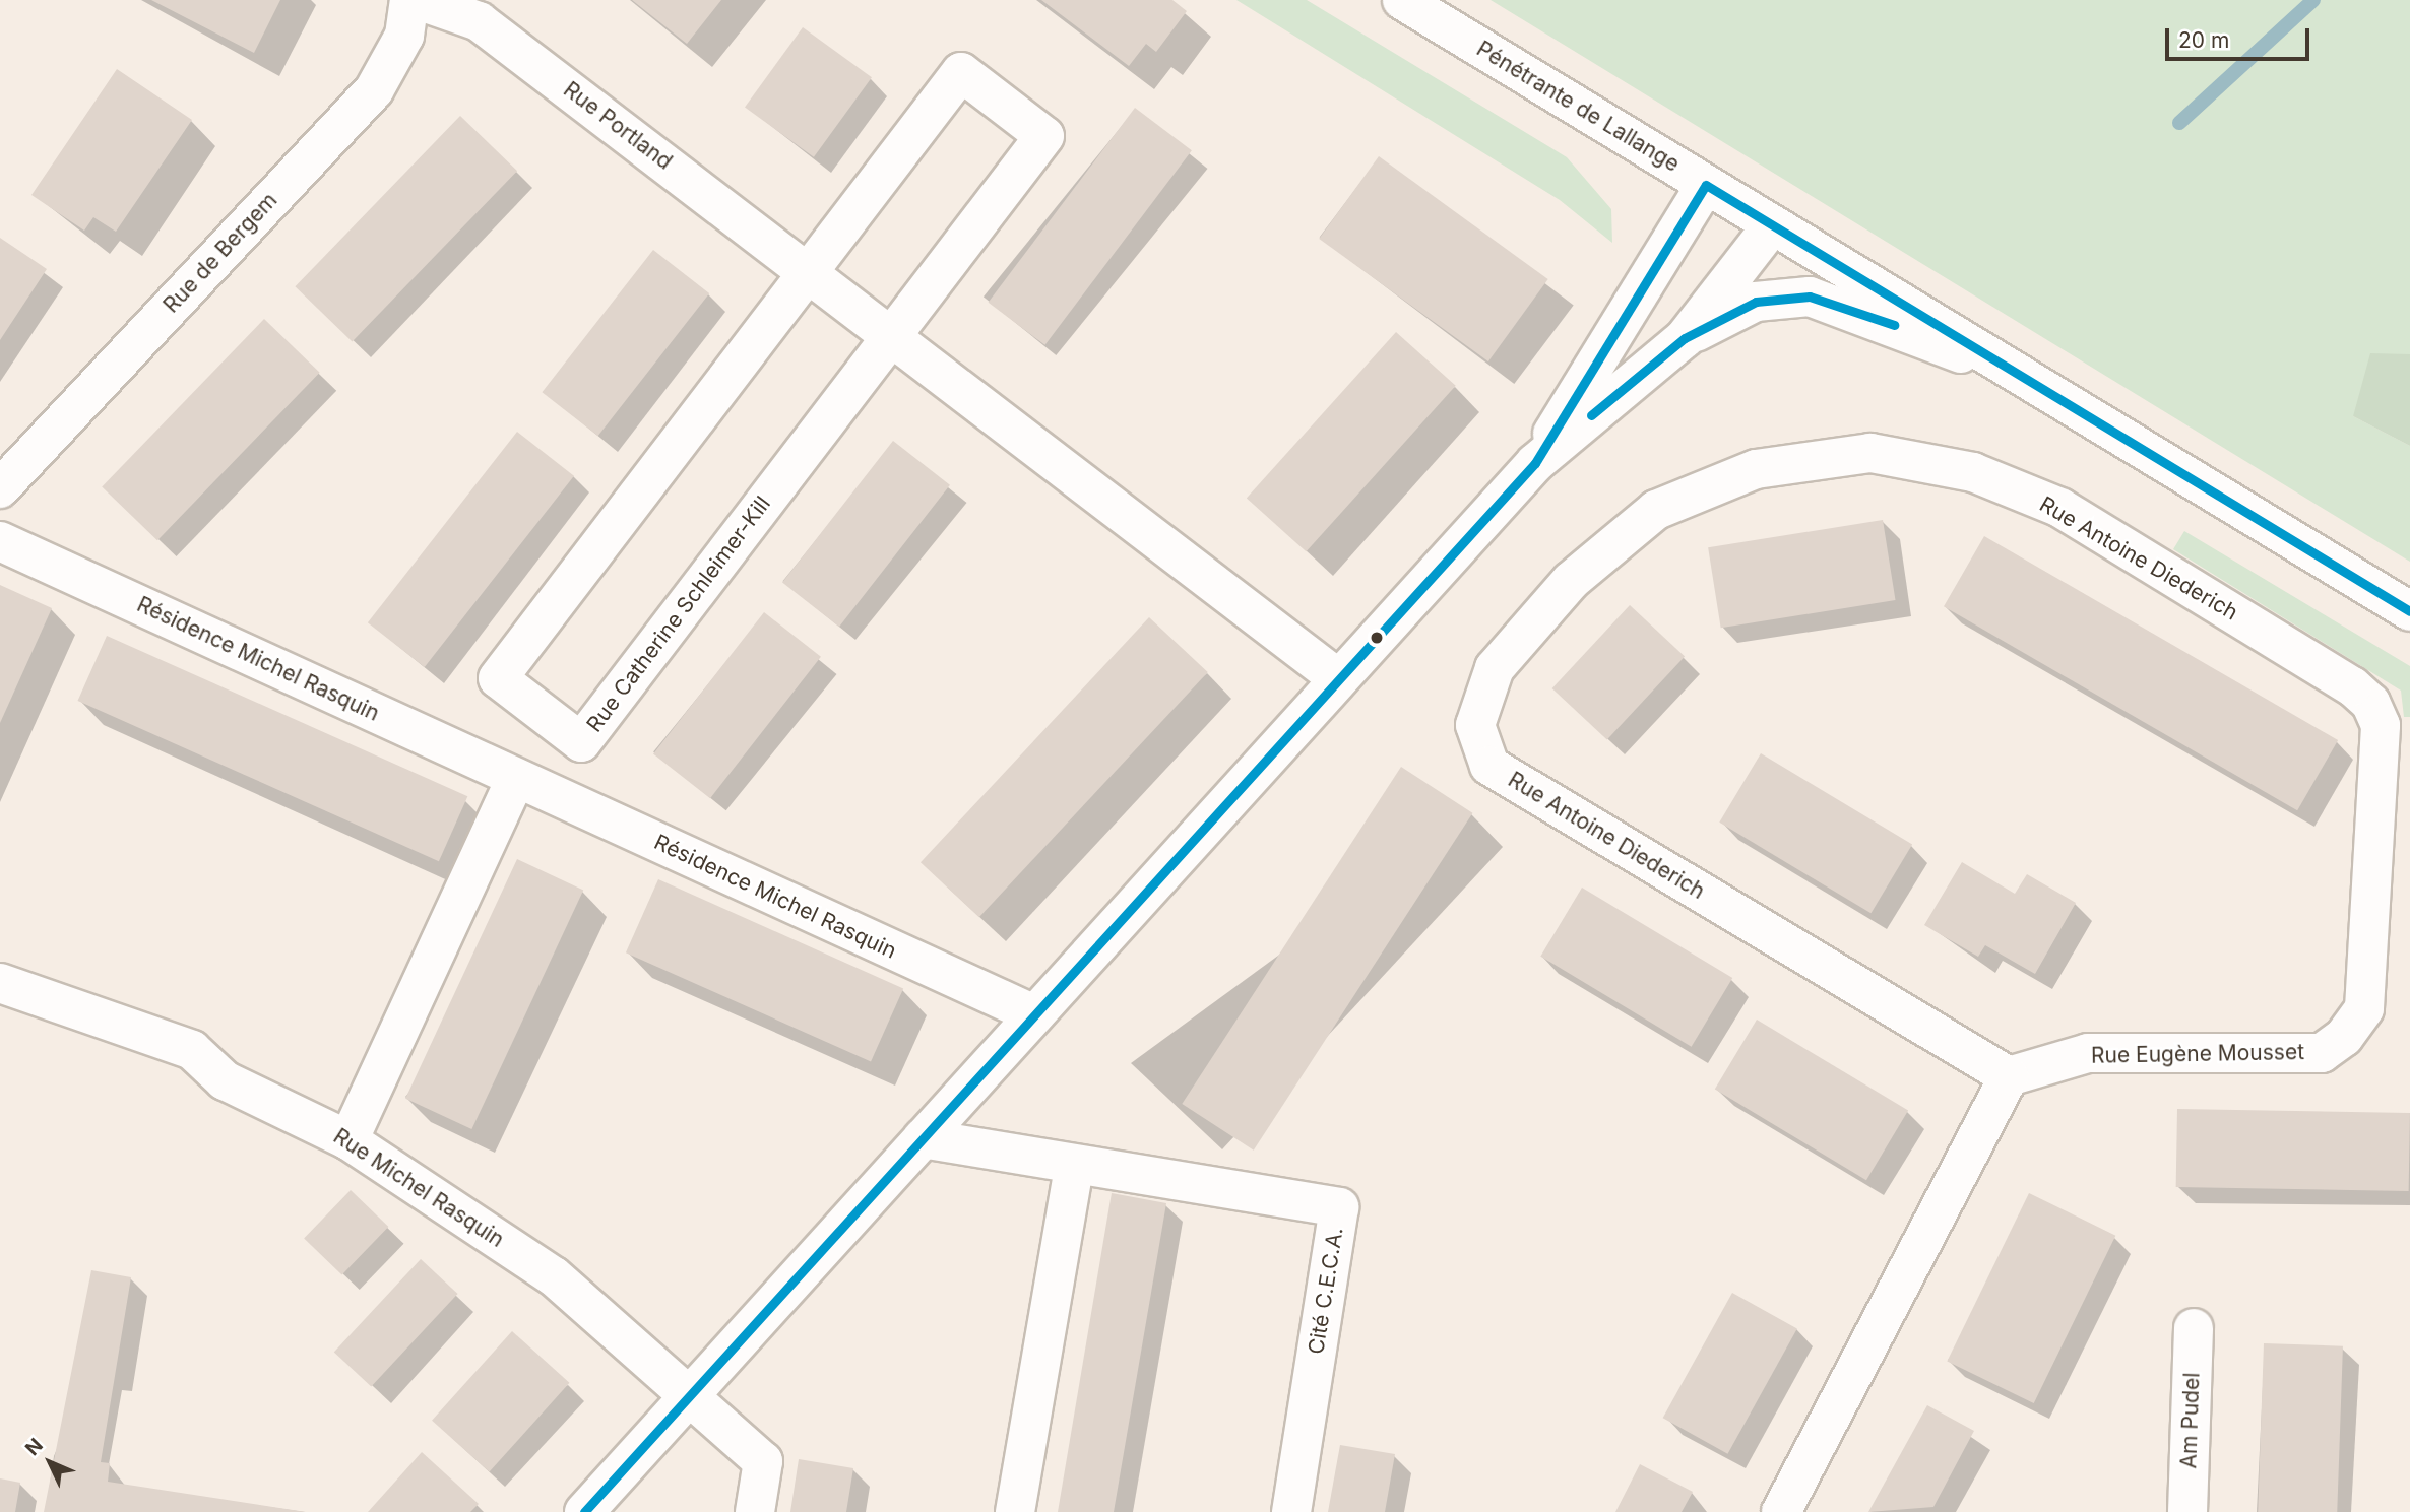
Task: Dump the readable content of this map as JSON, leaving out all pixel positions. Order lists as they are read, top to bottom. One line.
{"streets":{"street":["Pénétrante de Lallange","Rue Portland","Rue de Bergem","Rue Antoine Diederich","Rue Catherine Schleimer-Kill","Résidence Michel Rasquin","Rue Eugène Mousset","Rue Michel Rasquin","Cité C.E.C.A.","Am Pudel"]},"crossings":[["Rue Portland","Rue Catherine Schleimer-Kill"],["Rue Antoine Diederich","Rue Eugène Mousset"]],"scale_bar":"20 m","north":"top left"}
